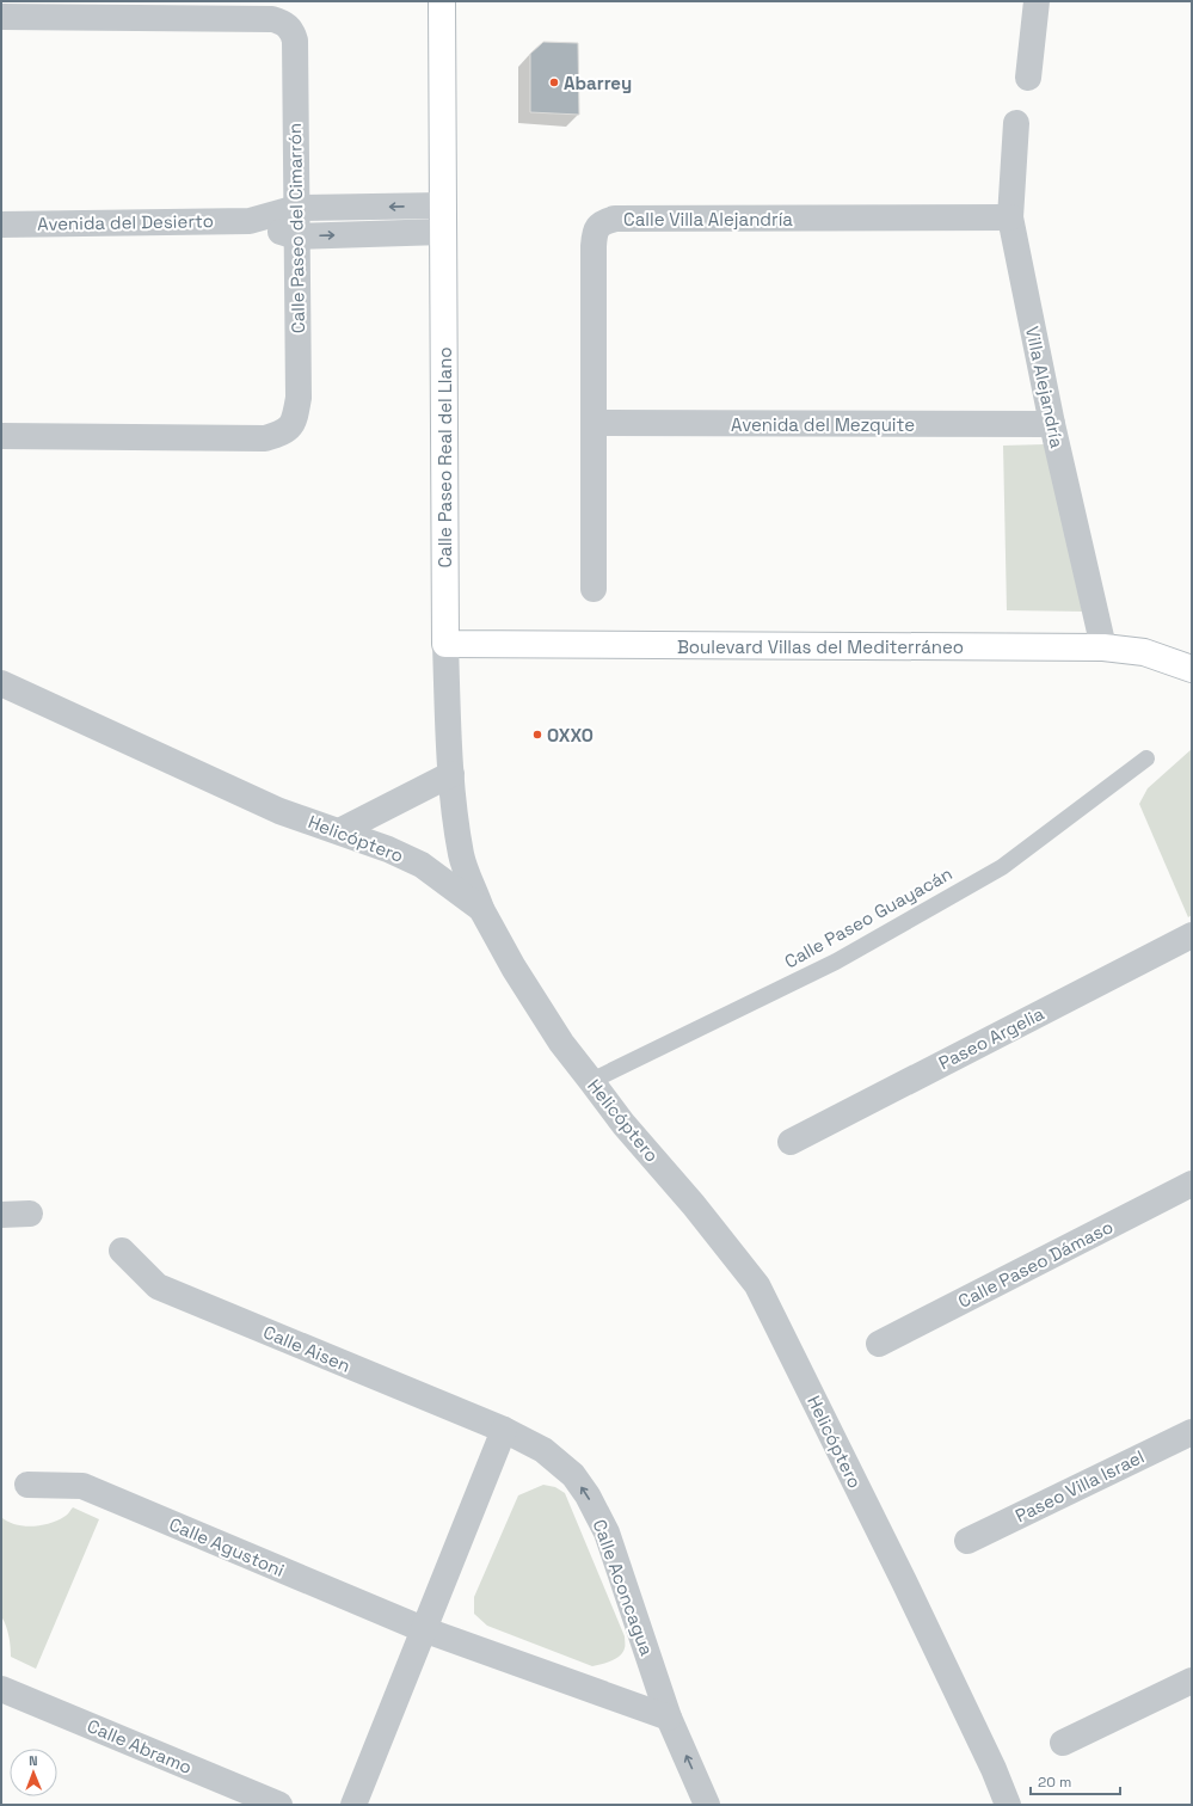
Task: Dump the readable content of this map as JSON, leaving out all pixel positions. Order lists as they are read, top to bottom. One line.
{"streets":{"street":["Calle Villa Alejandría","Avenida del Desierto","Calle Paseo del Cimarrón","Villa Alejandría","Avenida del Mezquite","Calle Paseo Real del Llano","Boulevard Villas del Mediterráneo","Helicóptero","Paseo Argelia","Calle Paseo Dámaso","Calle Aisen","Paseo Villa Israel","Calle Agustoni","Calle Aconcagua","Calle Abramo"],"lane":["Calle Paseo Guayacán"]},"crossings":[["Calle Villa Alejandría","Villa Alejandría"],["Calle Villa Alejandría","Avenida del Mezquite"],["Avenida del Desierto","Calle Paseo del Cimarrón"],["Avenida del Desierto","Calle Paseo Real del Llano"],["Villa Alejandría","Avenida del Mezquite"],["Villa Alejandría","Boulevard Villas del Mediterráneo"],["Calle Paseo Real del Llano","Boulevard Villas del Mediterráneo"],["Calle Paseo Real del Llano","Helicóptero"],["Helicóptero","Calle Paseo Guayacán"],["Calle Aisen","Calle Aconcagua"]],"one_way":["Calle Aconcagua"],"places":["Abarrey","OXXO"],"scale_bar":"20 m","north":"top"}
